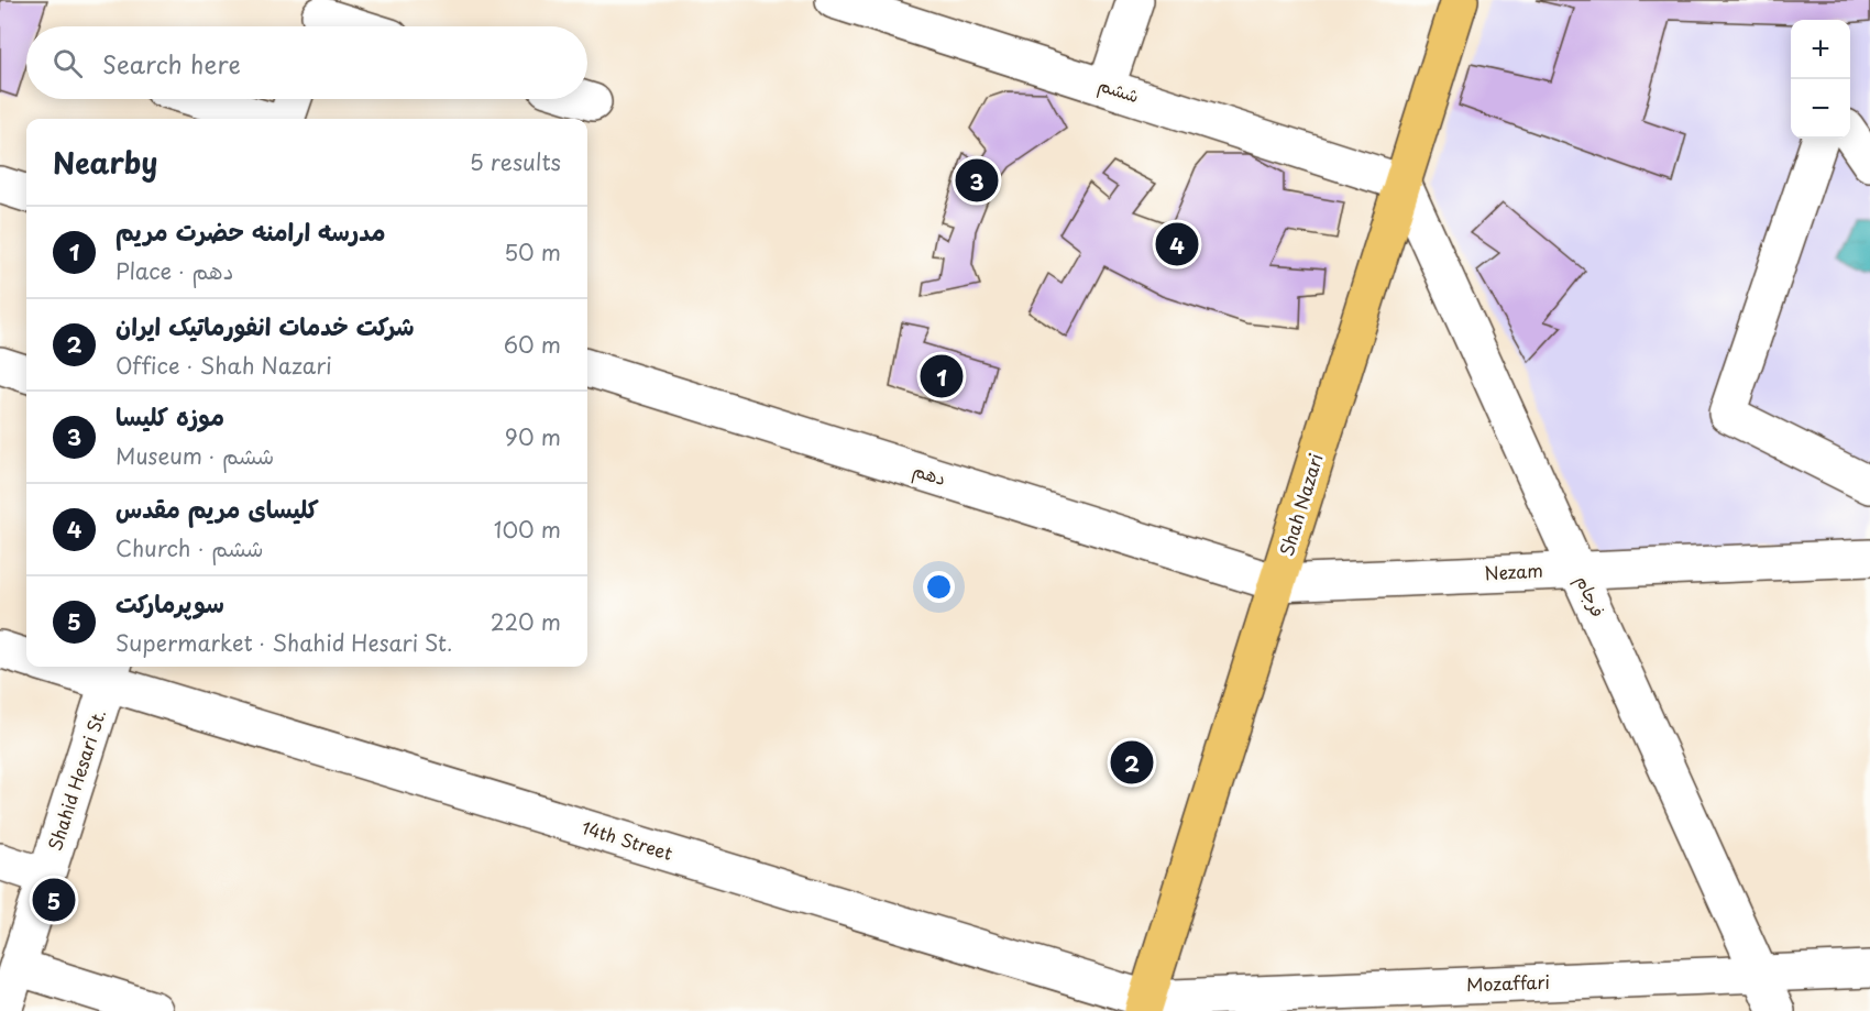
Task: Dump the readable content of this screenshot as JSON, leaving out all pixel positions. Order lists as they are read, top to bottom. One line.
{"streets":{"main road":["Shah Nazari"],"street":["ششم","دهم","Nezam","فرجام","Shahid Hesari St.","14th Street","Mozaffari"]},"crossings":[["ششم","Shah Nazari"],["ششم","فرجام"],["دهم","Shah Nazari"],["دهم","Nezam"],["Shah Nazari","Nezam"],["Shah Nazari","فرجام"],["Shah Nazari","14th Street"],["Shah Nazari","Mozaffari"],["Nezam","فرجام"],["فرجام","Mozaffari"],["Shahid Hesari St.","14th Street"],["14th Street","Mozaffari"]],"page":{"map_buttons":["+","−"],"search":"Search here","heading":["Nearby","5 results"],"pins":["3","4","1","2","5"],"list":[{"mark":"1","name":"مدرسه ارامنه حضرت مریم","note":"Place · دهم","value":"50 m"},{"mark":"2","name":"شرکت خدمات انفورماتیک ایران","note":"Office · Shah Nazari","value":"60 m"},{"mark":"3","name":"موزه کلیسا","note":"Museum · ششم","value":"90 m"},{"mark":"4","name":"کلیسای مریم مقدس","note":"Church · ششم","value":"100 m"},{"mark":"5","name":"سوپرمارکت","note":"Supermarket · Shahid Hesari St.","value":"220 m"}]}}
